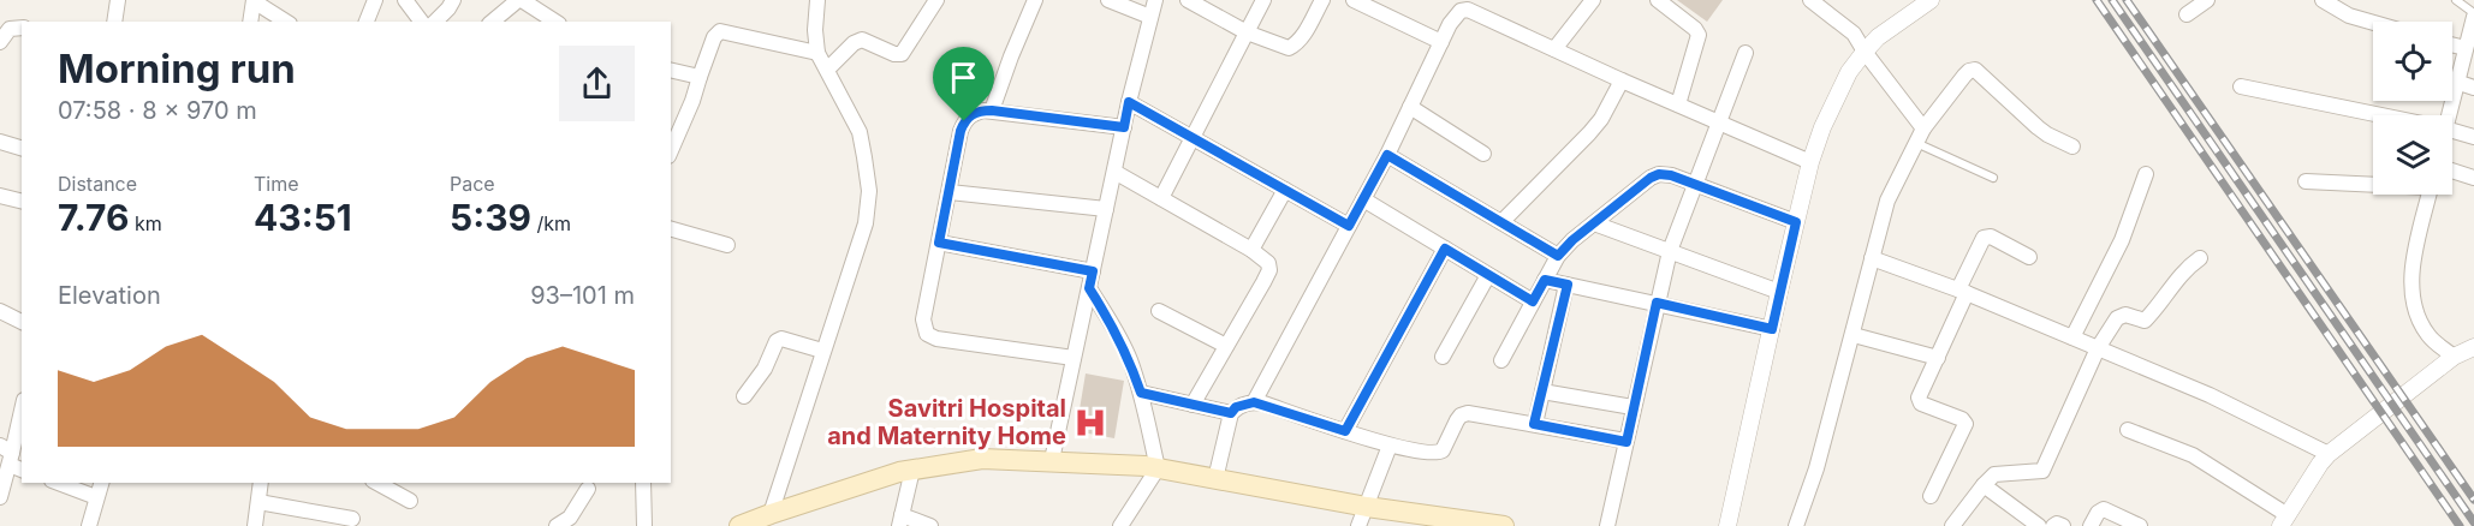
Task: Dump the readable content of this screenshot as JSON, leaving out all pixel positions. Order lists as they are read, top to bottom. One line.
{"places":{"hospital":["Savitri Hospital and Maternity Home"]},"page":{"heading":["Morning run","07:58 · 8 × 970 m"],"stats":[["Distance","7.76 km"],["Time","43:51"],["Pace","5:39 /km"]],"chart":["Elevation","93–101 m"]}}
